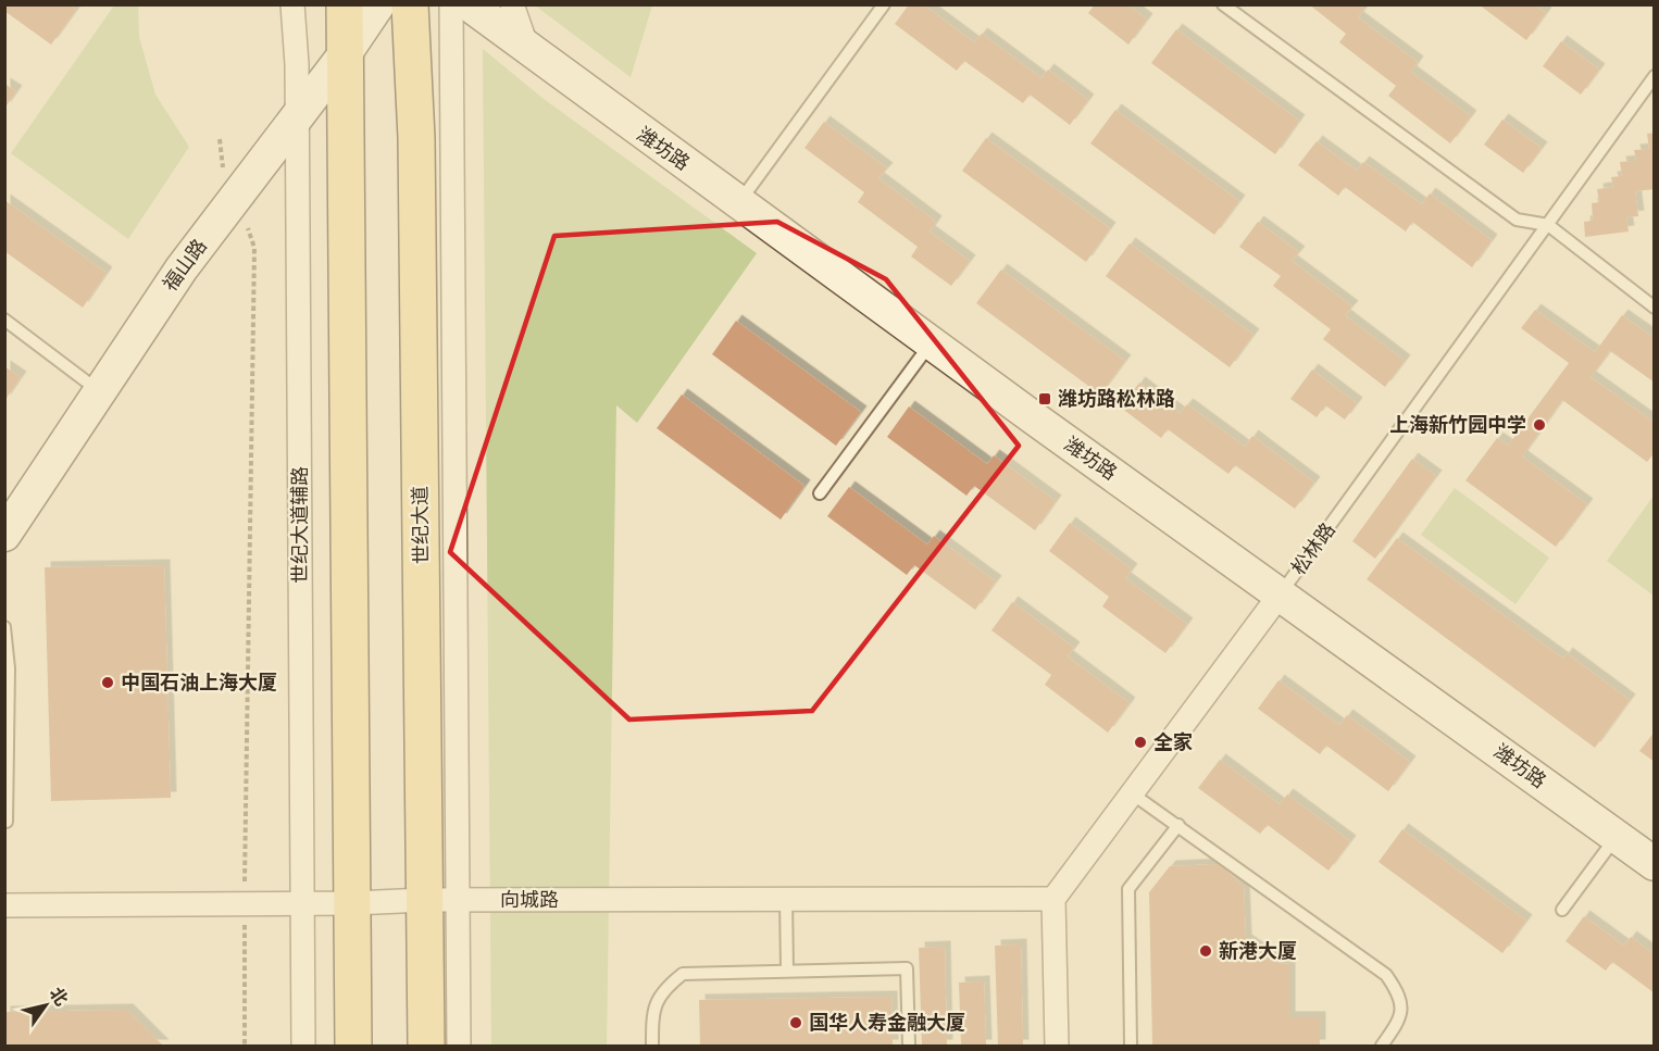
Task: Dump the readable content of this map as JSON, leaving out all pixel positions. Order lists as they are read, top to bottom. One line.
{"streets":{"main road":["世纪大道"],"street":["潍坊路","福山路","世纪大道辅路","松林路","向城路"]},"crossings":[["潍坊路","松林路"],["福山路","世纪大道辅路"],["世纪大道辅路","向城路"],["世纪大道","向城路"],["松林路","向城路"]],"places":{"transit":["潍坊路松林路"],"other":["上海新竹园中学","中国石油上海大厦","全家","新港大厦","国华人寿金融大厦"]},"north":"top right"}
